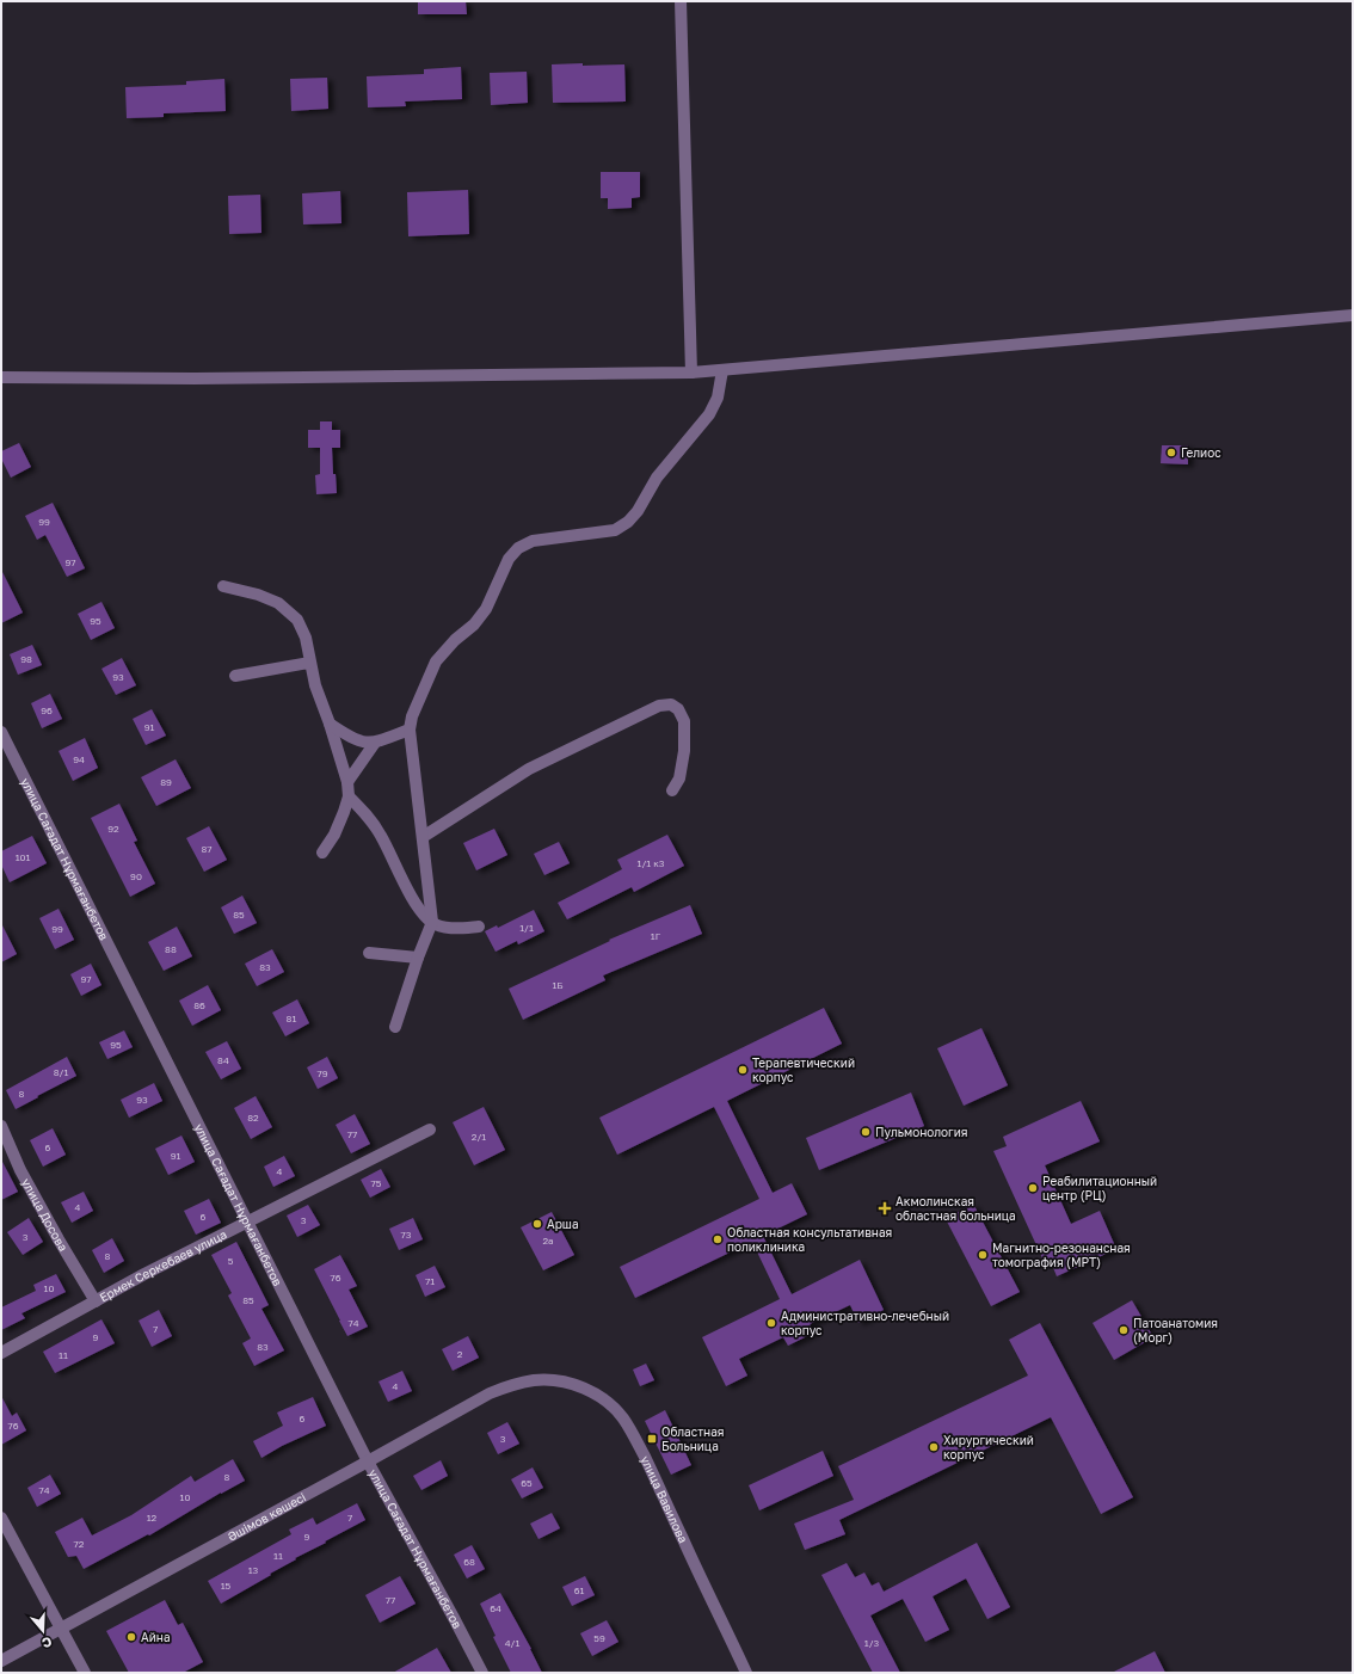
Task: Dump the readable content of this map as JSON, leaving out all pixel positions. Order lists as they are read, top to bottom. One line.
{"streets":{"street":["улица Сағадат Нұрмағанбетов","улица Досова","Ермек Серкебаев улица","улица Вавилова","Әшімов көшесі"]},"crossings":[["улица Сағадат Нұрмағанбетов","Ермек Серкебаев улица"],["улица Сағадат Нұрмағанбетов","Әшімов көшесі"],["улица Досова","Ермек Серкебаев улица"],["улица Вавилова","Әшімов көшесі"]],"places":{"other":["Гелиос","Терапевтический корпус","Пульмонология","Реабилитационный центр (РЦ)","Арша","Областная консультативная поликлиника","Магнитно-резонансная томография (МРТ)","Административно-лечебный корпус","Патоанатомия (Морг)","Хирургический корпус","Айна"],"health":["Акмолинская областная больница"],"transit":["Областная Больница"]},"house_numbers":["99","97","95","98","93","96","91","94","89","92","87","101","1/1 к3","90","85","1/1","99","1Г","88","83","97","1Б","86","81","95","84","8/1","79","8","93","82","77","2/1","6","91","4","75","4","6","3","73","3","2а","8","5","76","71","10","85","74","7","9","83","2","11","4","6","76","3","8","65","74","10","12","7","9","72","11","68","13","15","61","77","64","59","4/1","1/3"],"north":"bottom"}
